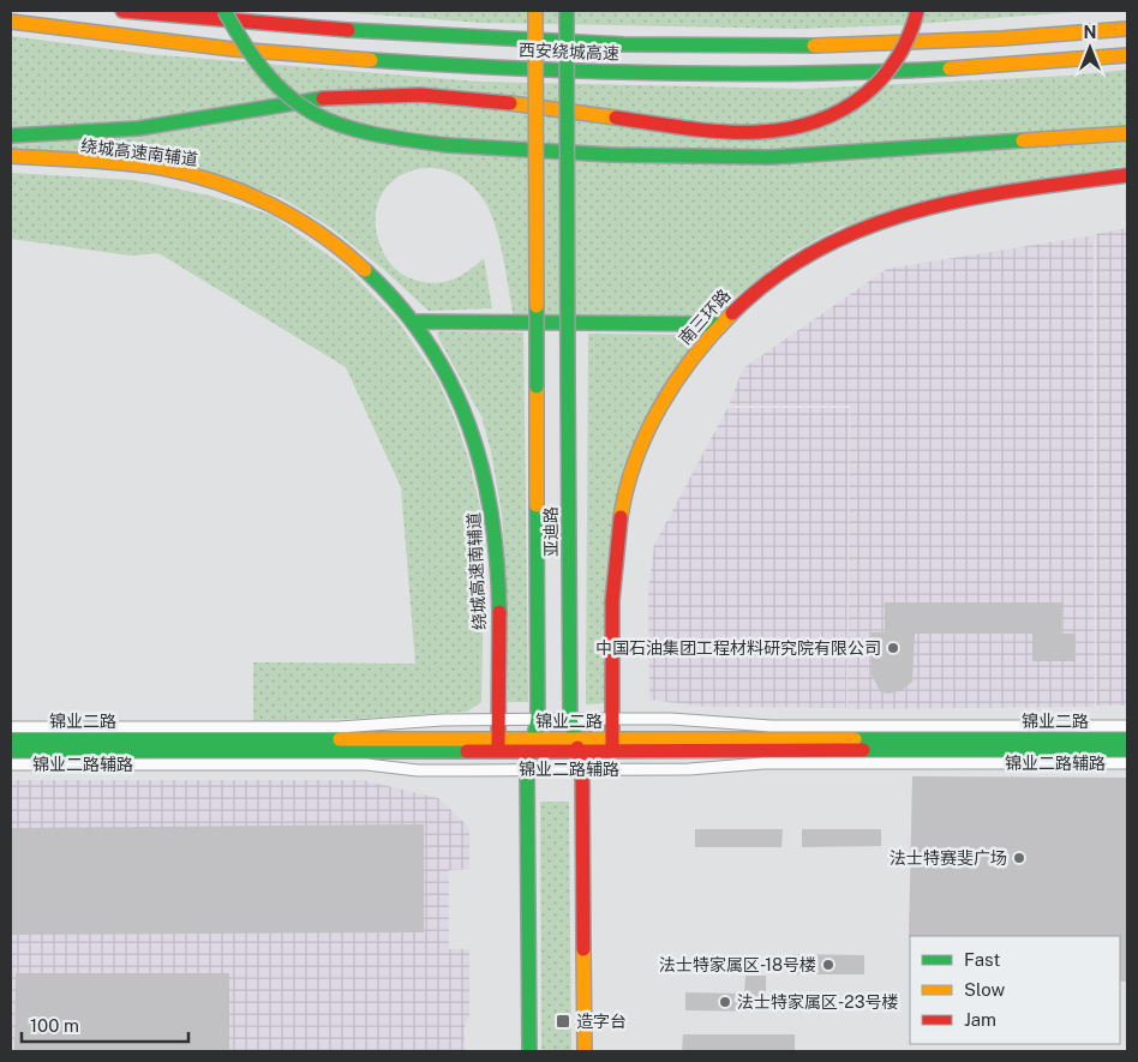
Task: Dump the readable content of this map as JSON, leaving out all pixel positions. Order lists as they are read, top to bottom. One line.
{"streets":{"main road":["西安绕城高速","绕城高速南辅道","南三环路","亚迪路","锦业二路"],"street":["锦业二路辅路"]},"crossings":[["绕城高速南辅道","锦业二路"],["南三环路","锦业二路"],["亚迪路","锦业二路"],["亚迪路","锦业二路辅路"]],"places":{"other":["中国石油集团工程材料研究院有限公司","法士特赛斐广场","法士特家属区-18号楼","法士特家属区-23号楼"],"transit":["造字台"]},"legend":["Fast","Slow","Jam"],"scale_bar":"100 m","north":"top"}
